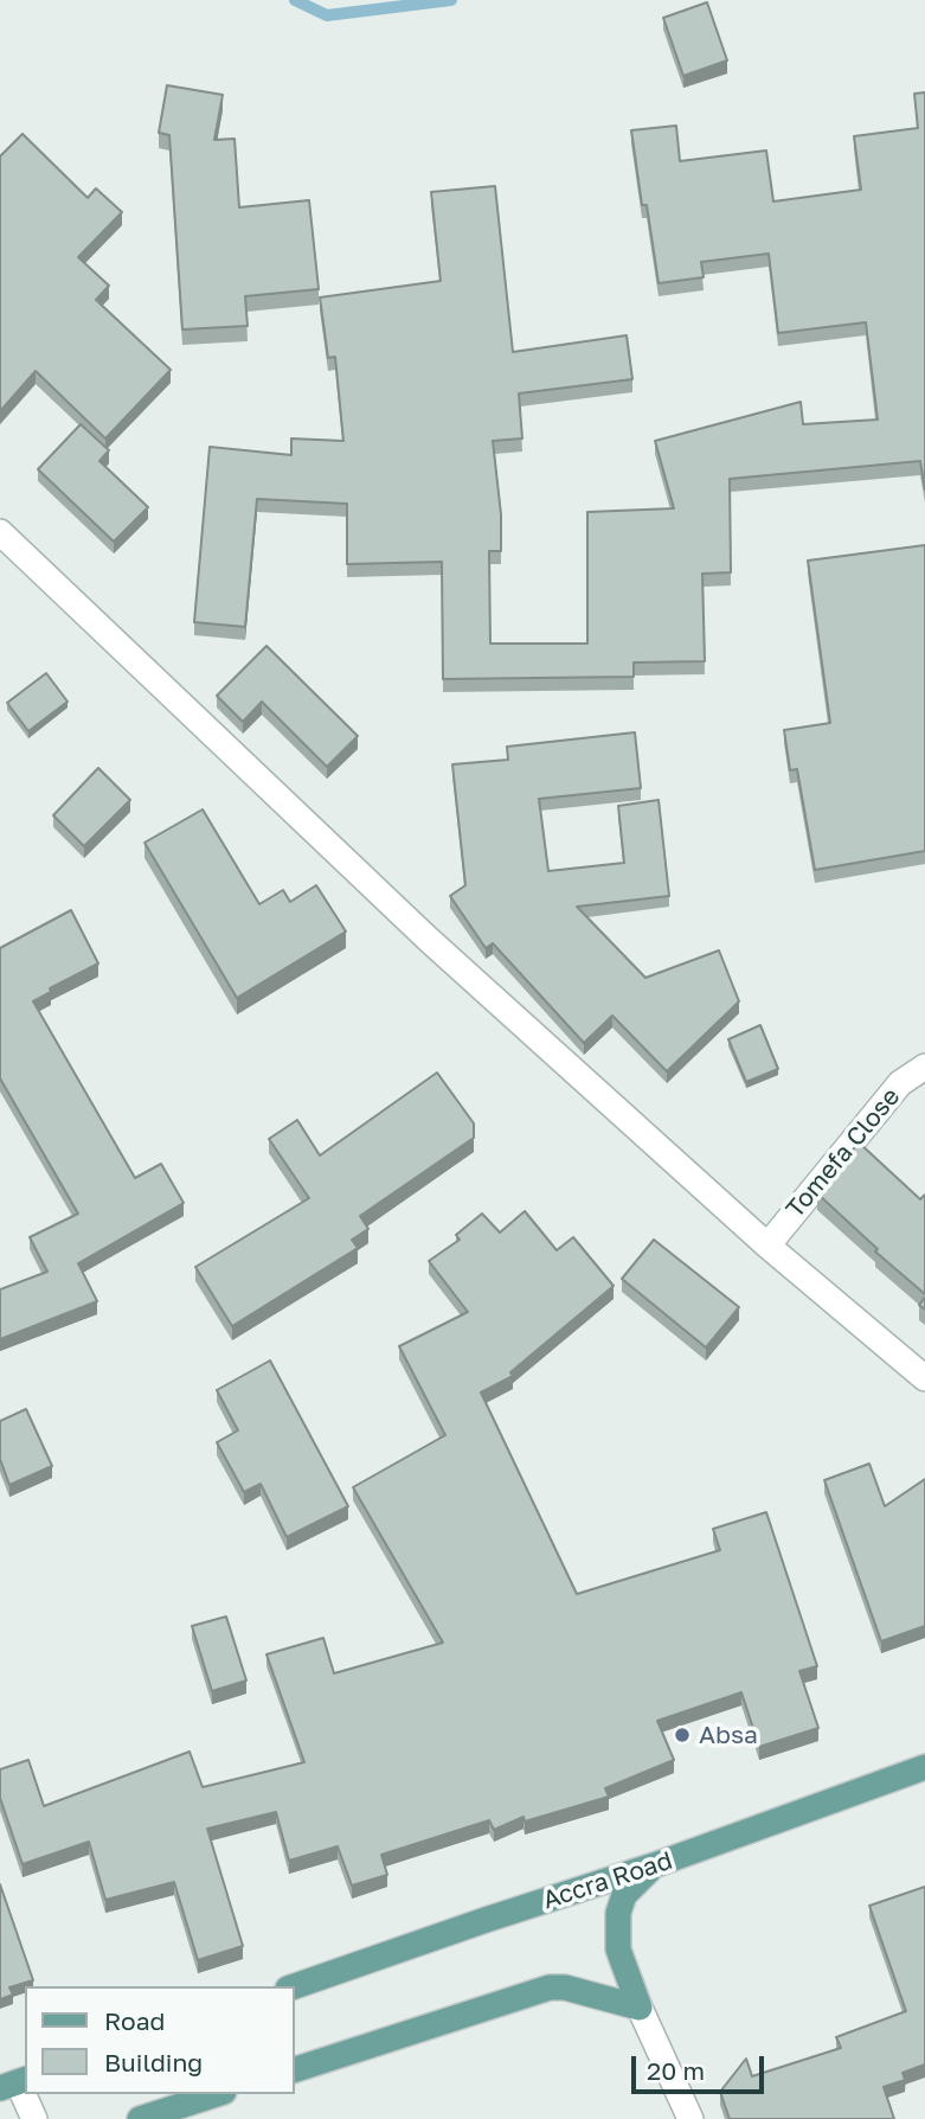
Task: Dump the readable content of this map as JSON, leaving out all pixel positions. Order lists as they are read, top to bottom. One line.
{"streets":{"main road":["Accra Road"],"street":["Tomefa Close"]},"places":["Absa"],"legend":["Road","Building"],"scale_bar":"20 m"}
